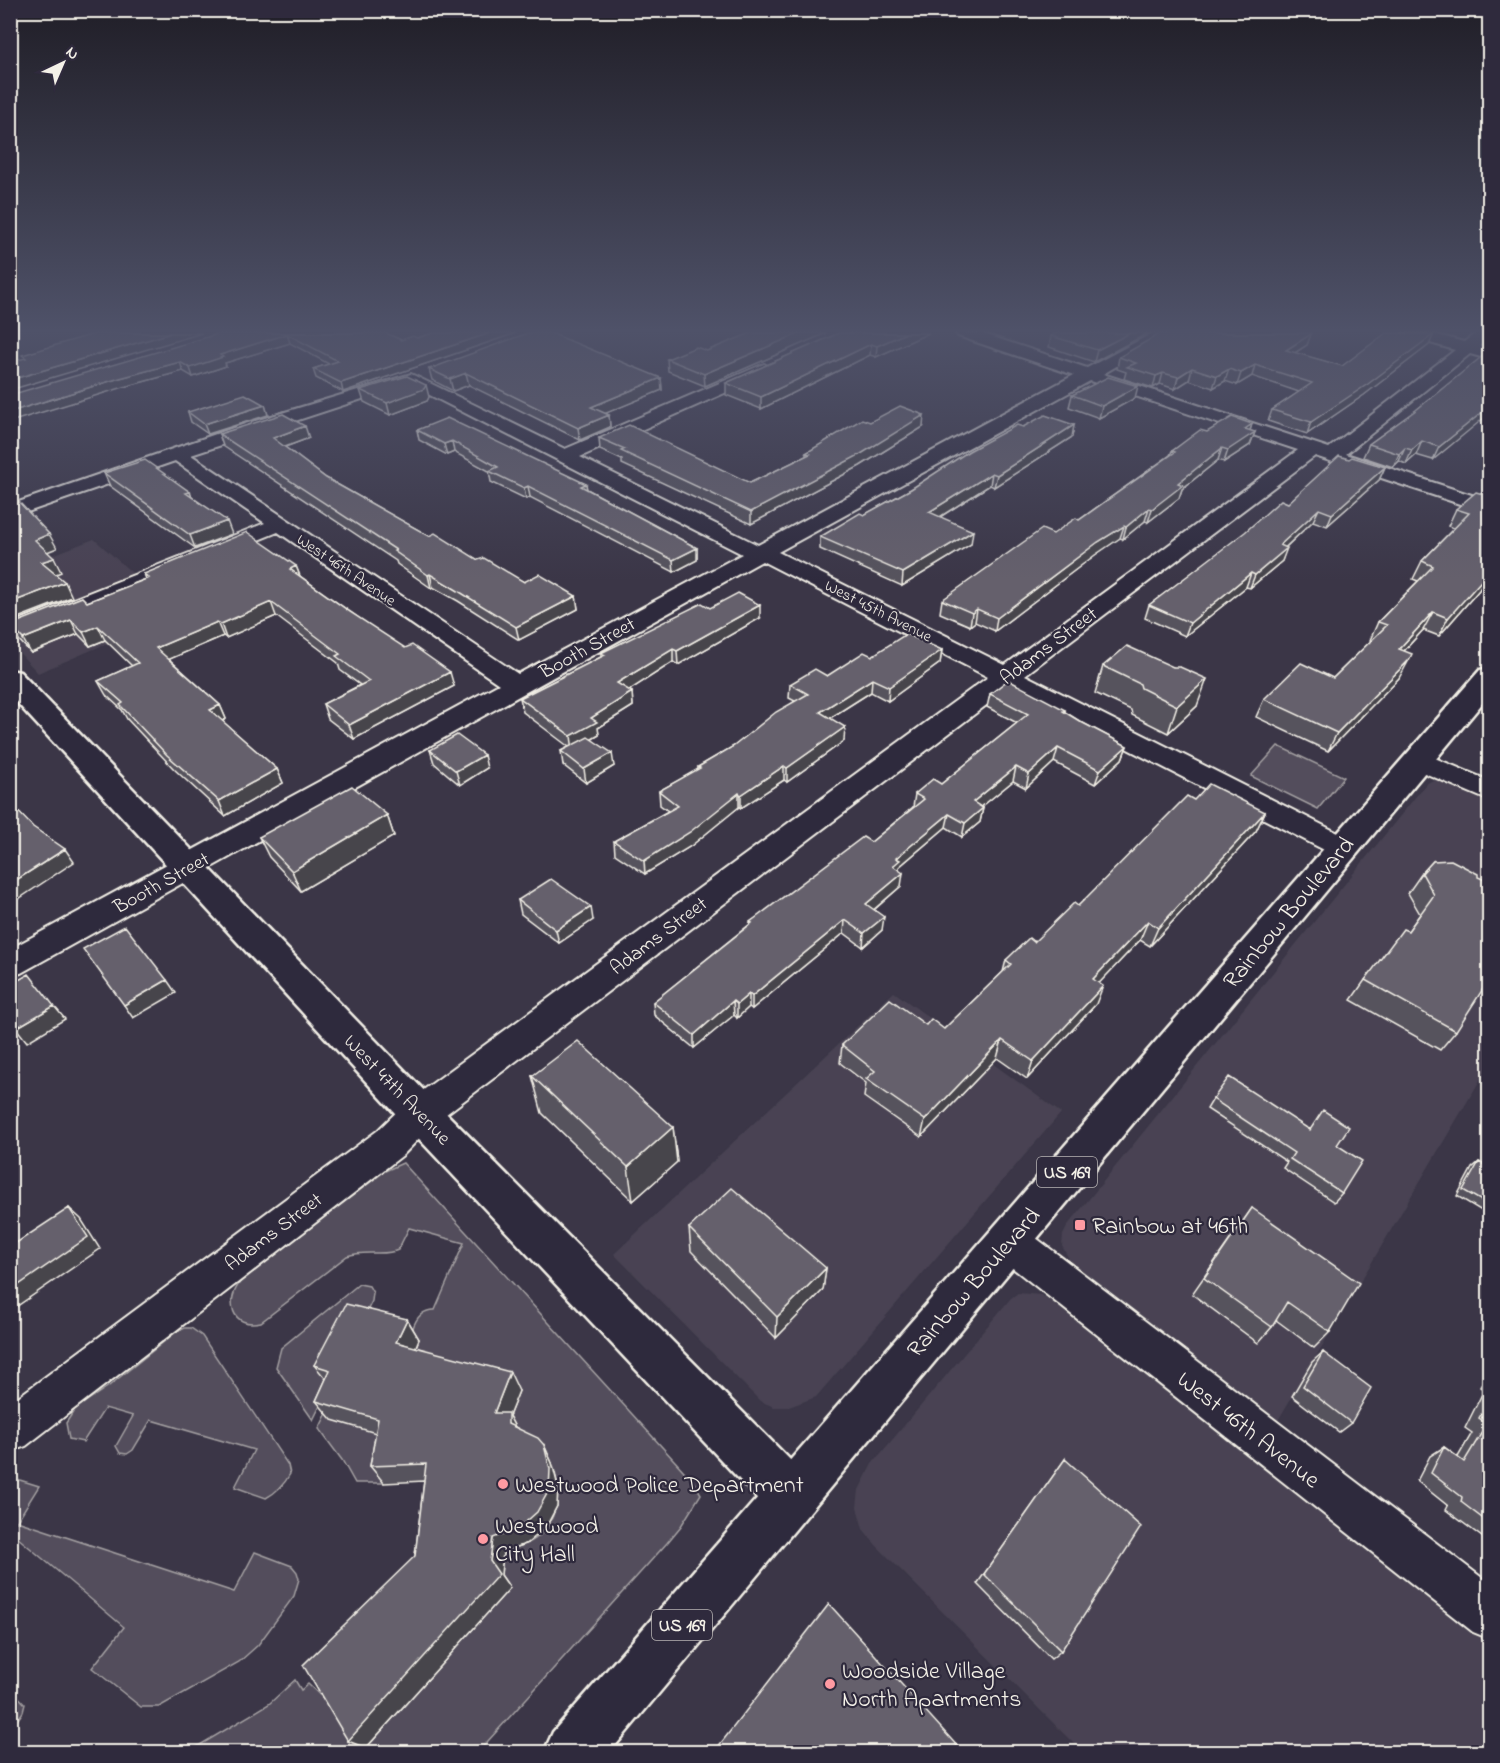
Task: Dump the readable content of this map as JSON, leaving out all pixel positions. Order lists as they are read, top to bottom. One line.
{"streets":{"main road":["Rainbow Boulevard","West 47th Avenue","US 169"],"street":["West 46th Avenue","West 45th Avenue","Adams Street","Booth Street"]},"crossings":[["West 46th Avenue","West 45th Avenue"],["West 46th Avenue","Booth Street"],["West 46th Avenue","Rainbow Boulevard"],["West 45th Avenue","Adams Street"],["West 45th Avenue","Booth Street"],["West 45th Avenue","Rainbow Boulevard"],["Adams Street","West 47th Avenue"],["Booth Street","West 47th Avenue"],["Rainbow Boulevard","West 47th Avenue"]],"places":{"transit":["Rainbow at 46th"],"other":["Westwood Police Department","Westwood City Hall","Woodside Village North Apartments"]},"north":"top right"}
